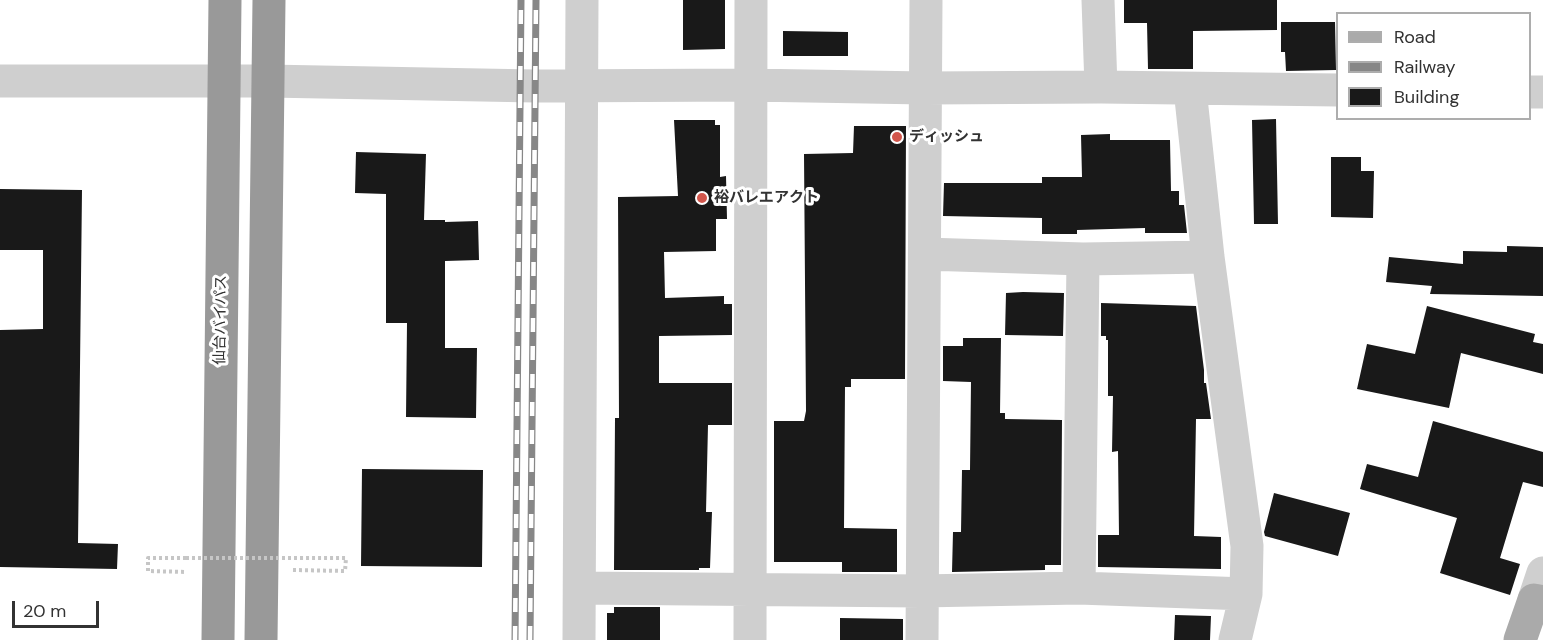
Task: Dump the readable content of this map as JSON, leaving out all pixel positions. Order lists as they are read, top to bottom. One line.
{"streets":{"highway":["仙台バイパス"]},"places":["ディッシュ","裕バレエアクト"],"legend":["Road","Railway","Building"],"scale_bar":"20 m"}
